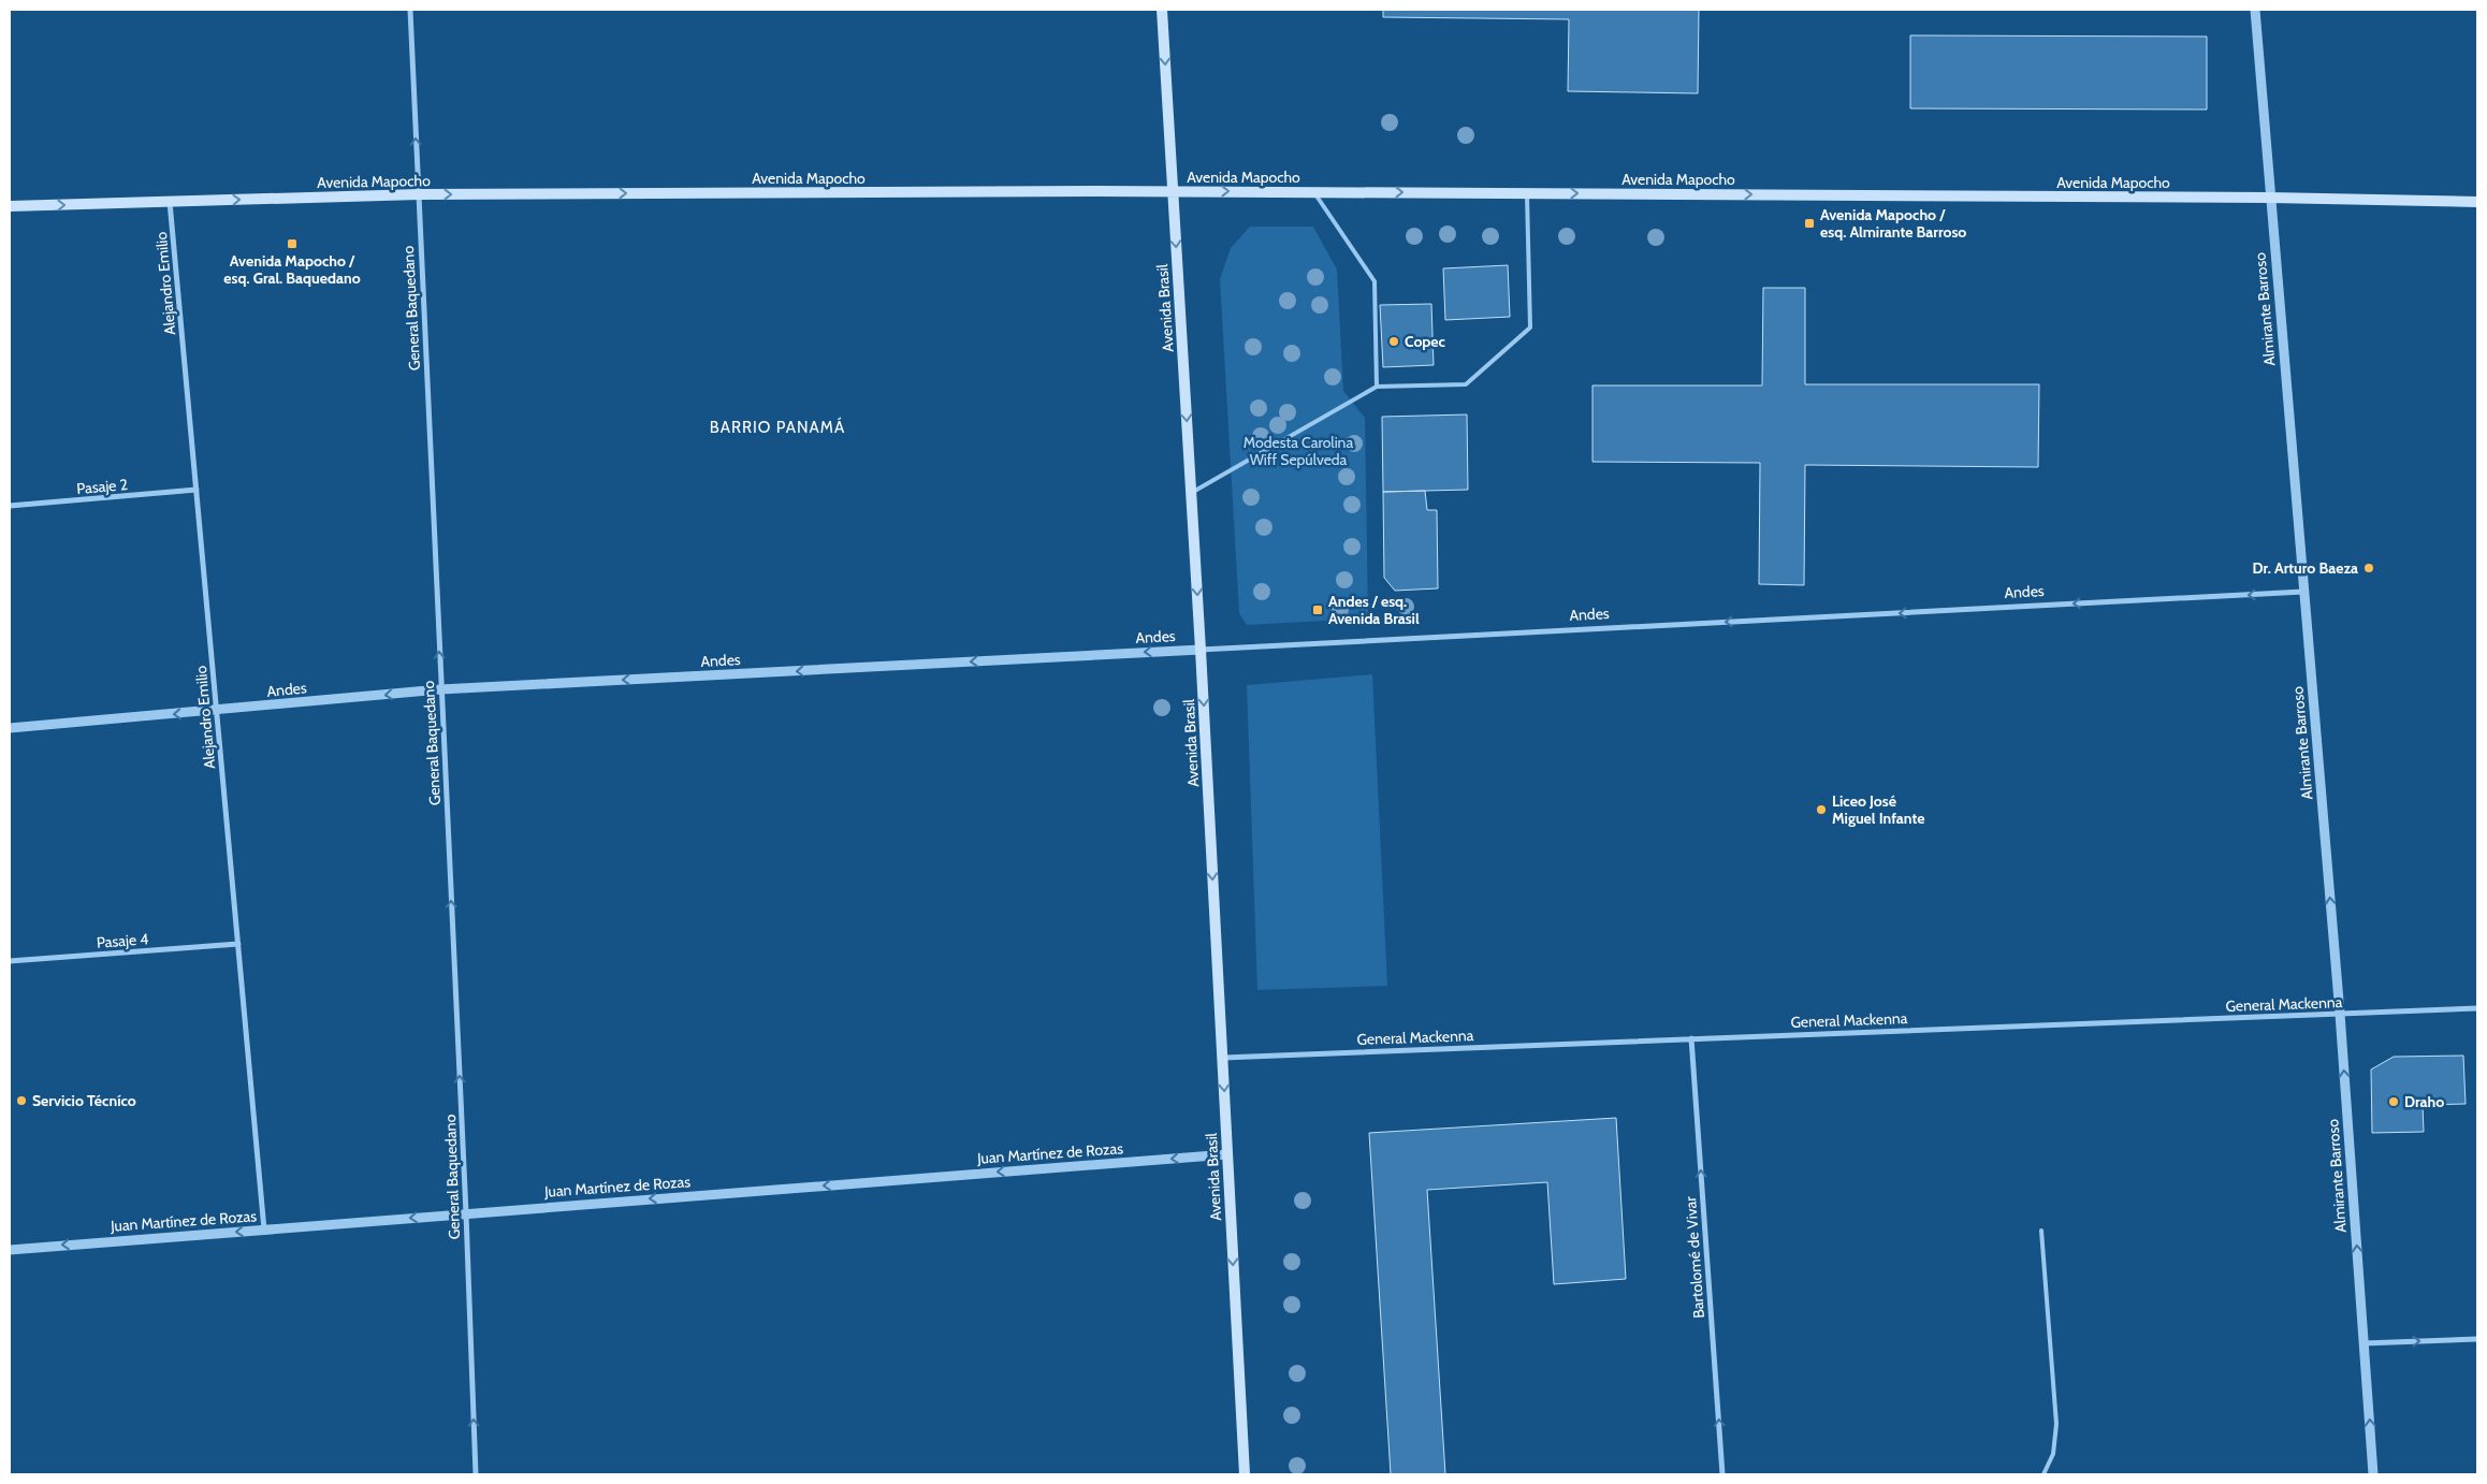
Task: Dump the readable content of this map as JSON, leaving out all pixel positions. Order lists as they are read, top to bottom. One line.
{"streets":{"main road":["Avenida Mapocho","Avenida Brasil"],"street":["Alejandro Emilio","General Baquedano","Almirante Barroso","Pasaje 2","Andes","Pasaje 4","General Mackenna","Juan Martínez de Rozas","Bartolomé de Vivar"]},"crossings":[["Avenida Mapocho","Alejandro Emilio"],["Avenida Mapocho","General Baquedano"],["Avenida Mapocho","Avenida Brasil"],["Avenida Mapocho","Almirante Barroso"],["Alejandro Emilio","Pasaje 2"],["Alejandro Emilio","Andes"],["Alejandro Emilio","Pasaje 4"],["Alejandro Emilio","Juan Martínez de Rozas"],["General Baquedano","Andes"],["General Baquedano","Juan Martínez de Rozas"],["Avenida Brasil","Andes"],["Avenida Brasil","General Mackenna"],["Avenida Brasil","Juan Martínez de Rozas"],["Almirante Barroso","Andes"],["Almirante Barroso","General Mackenna"],["General Mackenna","Bartolomé de Vivar"]],"one_way":["Avenida Mapocho","General Baquedano","Avenida Brasil","Almirante Barroso","Andes","Juan Martínez de Rozas","Bartolomé de Vivar"],"districts":["BARRIO PANAMÁ"],"parks":["Modesta Carolina Wiff Sepúlveda"],"places":{"transit":["Avenida Mapocho / esq. Almirante Barroso","Avenida Mapocho / esq. Gral. Baquedano","Andes / esq. Avenida Brasil"],"other":["Copec","Dr. Arturo Baeza","Liceo José Miguel Infante","Servicio Técníco","Draho"]}}
